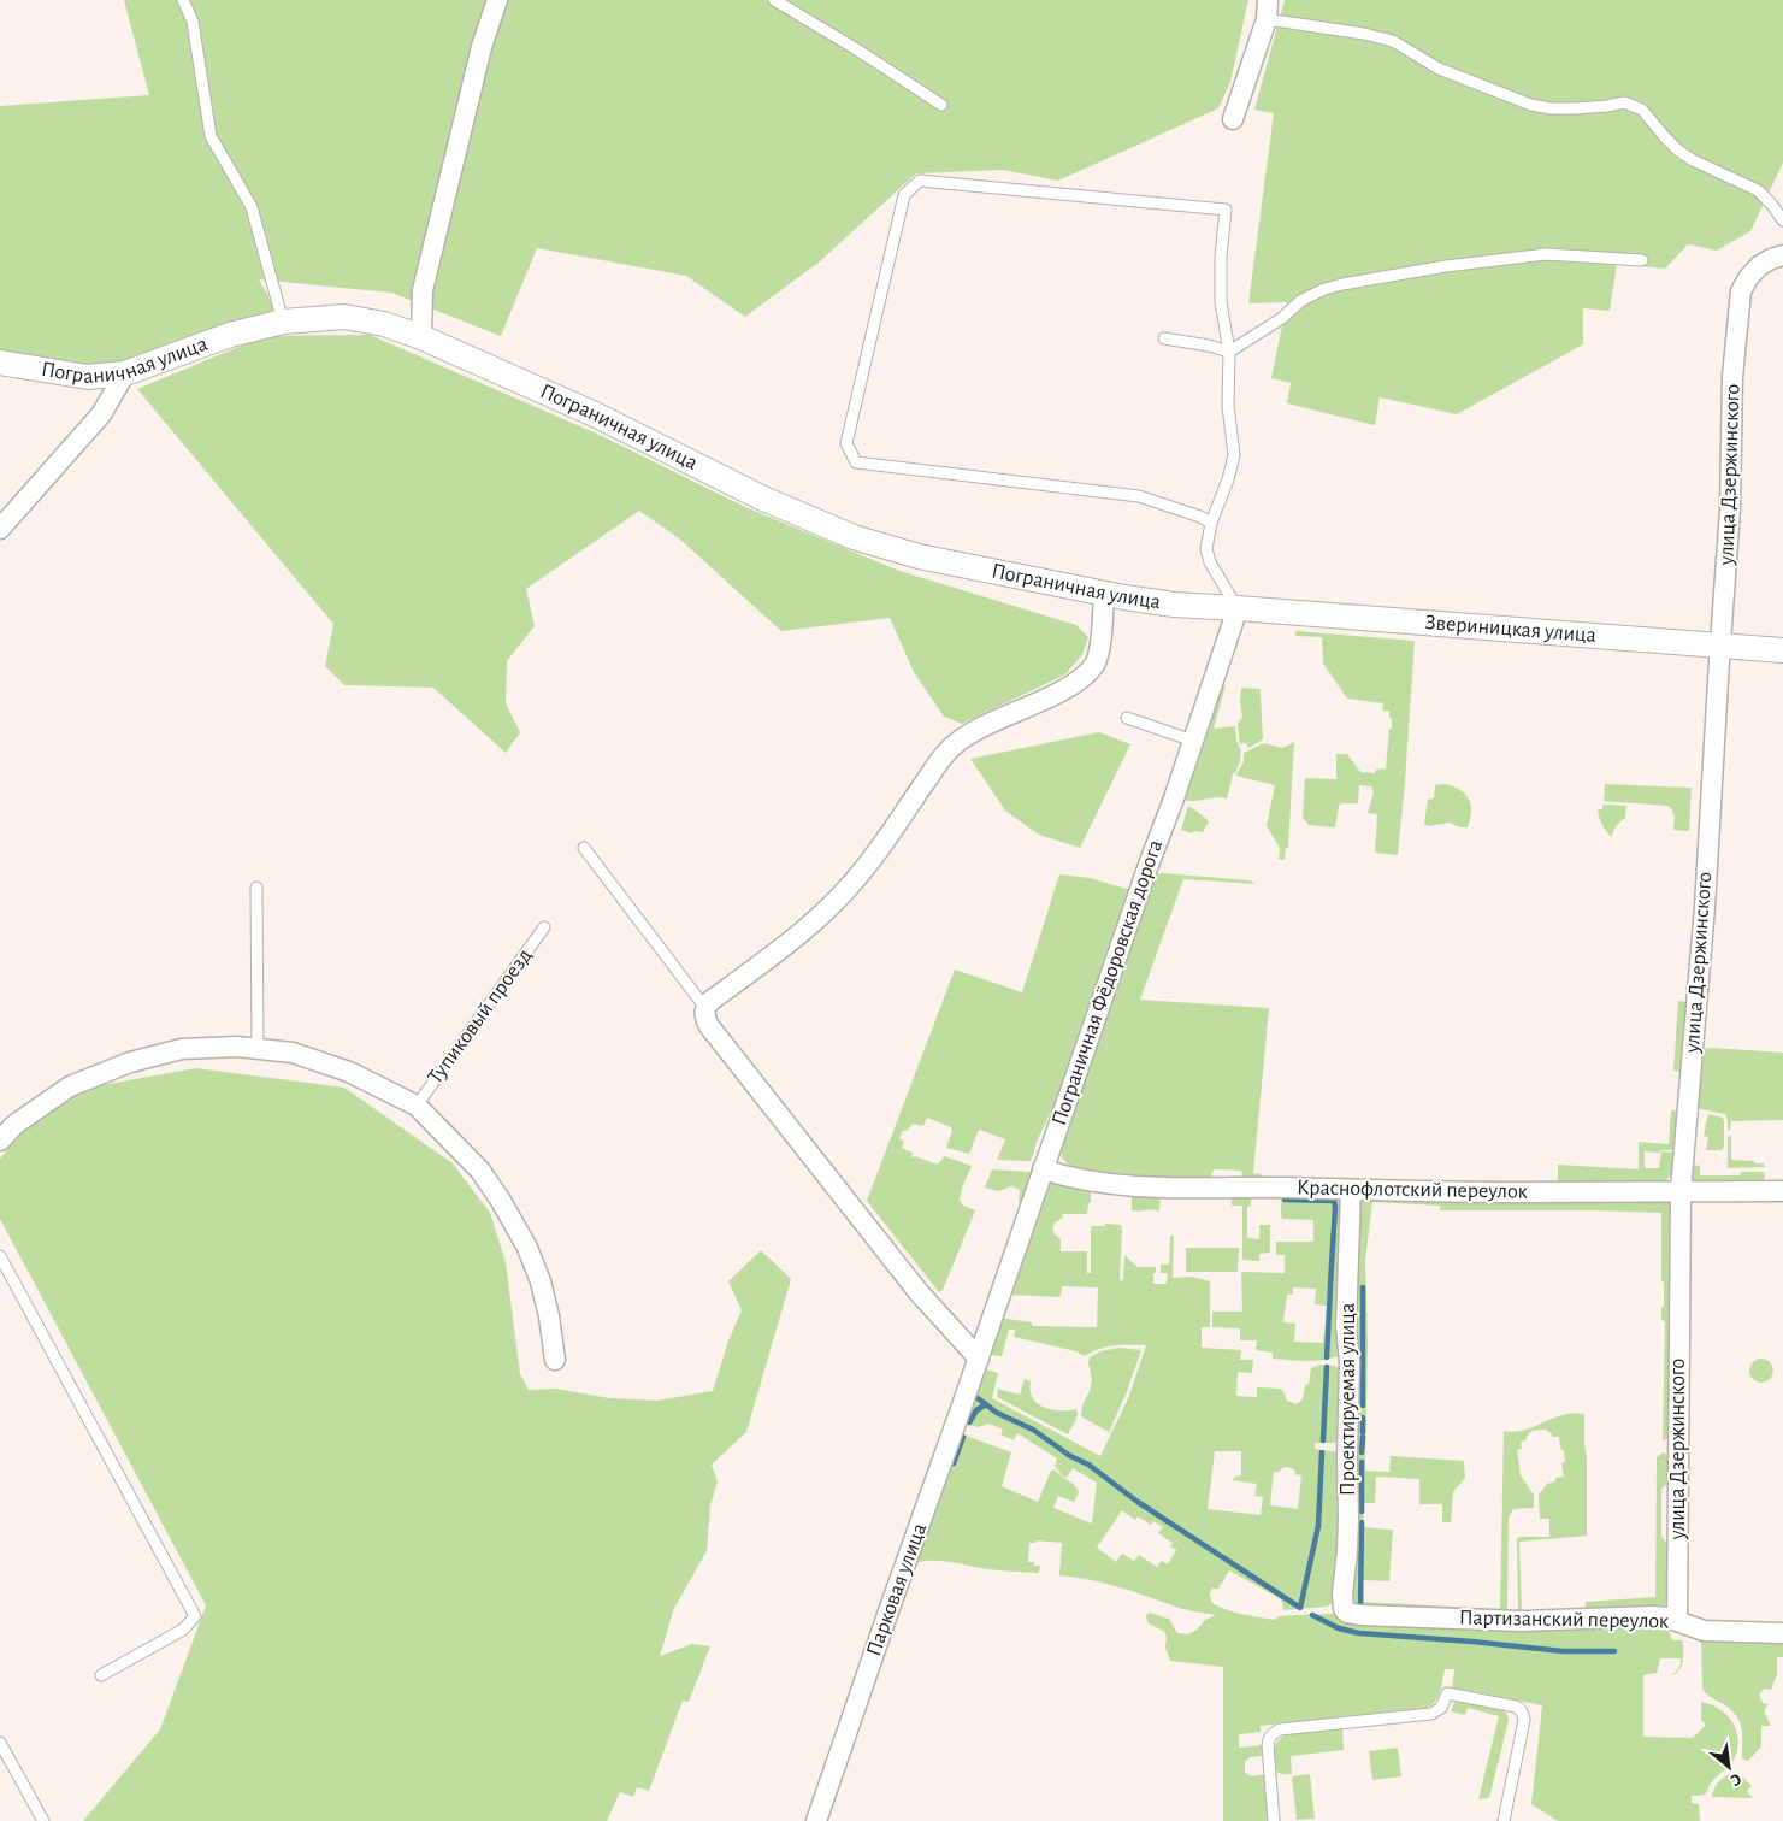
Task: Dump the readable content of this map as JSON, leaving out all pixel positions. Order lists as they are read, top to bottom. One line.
{"streets":{"street":["Пограничная улица","улица Дзержинского","Звериницкая улица","Пограничная Фёдоровская дорога","Краснофлотский переулок","Проектируемая улица","Парковая улица","Партизанский переулок"],"lane":["Тупиковый проезд"]},"crossings":[["Пограничная улица","Звериницкая улица"],["Пограничная улица","Пограничная Фёдоровская дорога"],["улица Дзержинского","Звериницкая улица"],["улица Дзержинского","Краснофлотский переулок"],["улица Дзержинского","Партизанский переулок"],["Звериницкая улица","Пограничная Фёдоровская дорога"],["Пограничная Фёдоровская дорога","Краснофлотский переулок"],["Пограничная Фёдоровская дорога","Парковая улица"],["Краснофлотский переулок","Проектируемая улица"],["Проектируемая улица","Партизанский переулок"]],"north":"bottom right"}
